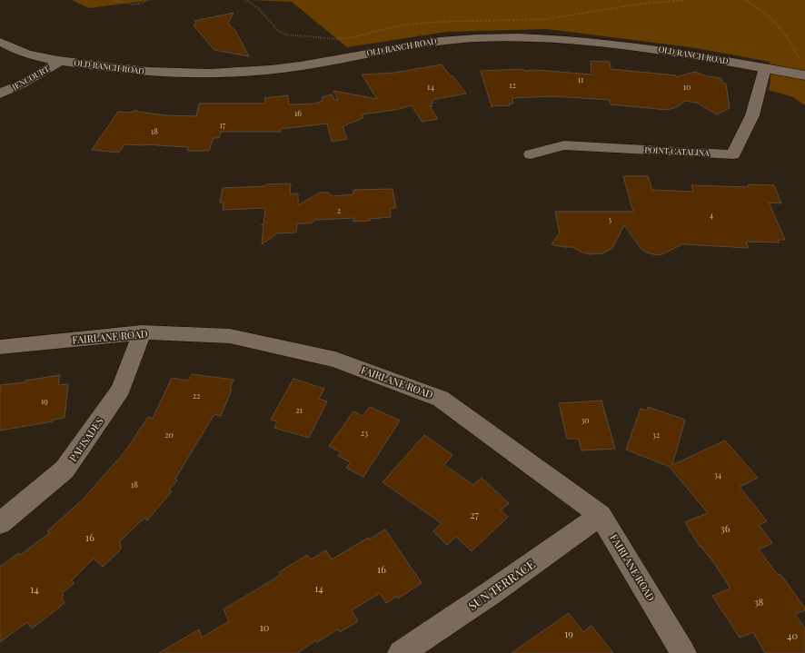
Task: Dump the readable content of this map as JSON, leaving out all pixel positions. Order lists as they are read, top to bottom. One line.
{"streets":{"street":["OLD RANCH ROAD","JENCOURT","POINT CATALINA","FAIRLANE ROAD","PALISADES","SUN TERRACE"]},"crossings":[["OLD RANCH ROAD","JENCOURT"],["OLD RANCH ROAD","POINT CATALINA"],["FAIRLANE ROAD","PALISADES"],["FAIRLANE ROAD","SUN TERRACE"]],"house_numbers":["11","12","14","10","16","17","18","2","4","3","22","19","21","30","23","20","32","34","18","27","36","16","16","14","14","38","10","19","40"]}
